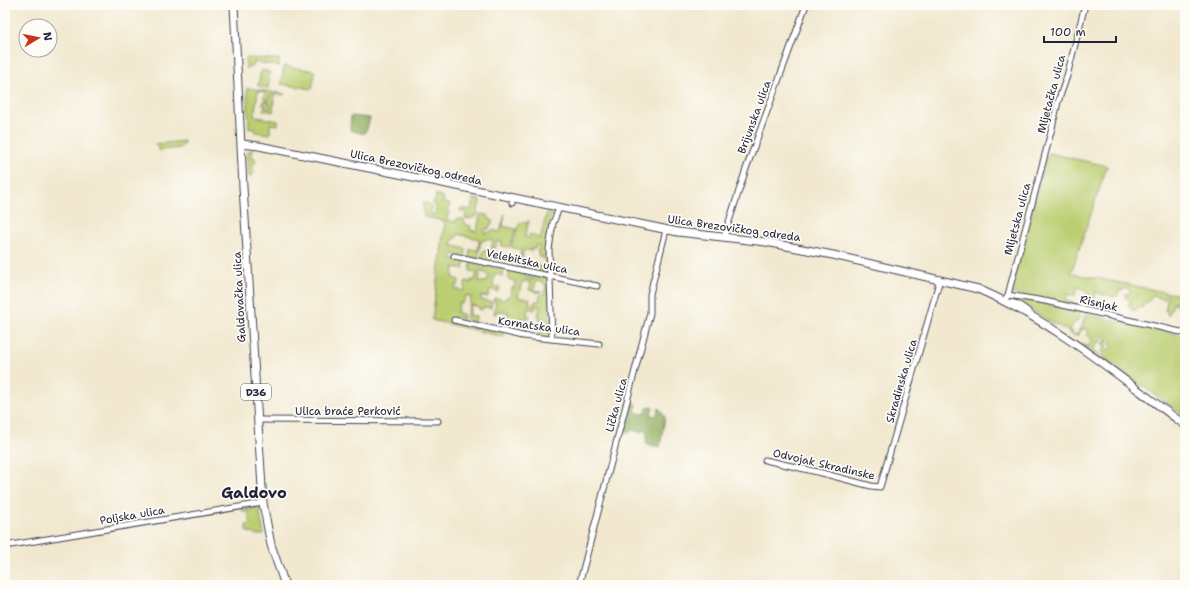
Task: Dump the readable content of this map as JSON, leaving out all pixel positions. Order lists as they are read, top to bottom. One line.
{"streets":{"main road":["Ulica Brezovičkog odreda","Galdovačka ulica","D36"],"street":["Mljetačka ulica","Brijunska ulica","Mljetska ulica","Velebitska ulica","Risnjak","Kornatska ulica","Skradinska ulica","Lička ulica","Ulica braće Perković","Odvojak Skradinske","Poljska ulica"]},"crossings":[["Mljetačka ulica","Mljetska ulica"],["Brijunska ulica","Ulica Brezovičkog odreda"],["Ulica Brezovičkog odreda","Mljetska ulica"],["Ulica Brezovičkog odreda","Galdovačka ulica"],["Ulica Brezovičkog odreda","Risnjak"],["Ulica Brezovičkog odreda","Skradinska ulica"],["Ulica Brezovičkog odreda","Lička ulica"],["Mljetska ulica","Risnjak"],["Galdovačka ulica","Ulica braće Perković"],["Galdovačka ulica","Poljska ulica"],["Skradinska ulica","Odvojak Skradinske"]],"districts":["Galdovo"],"scale_bar":"100 m","north":"right"}
